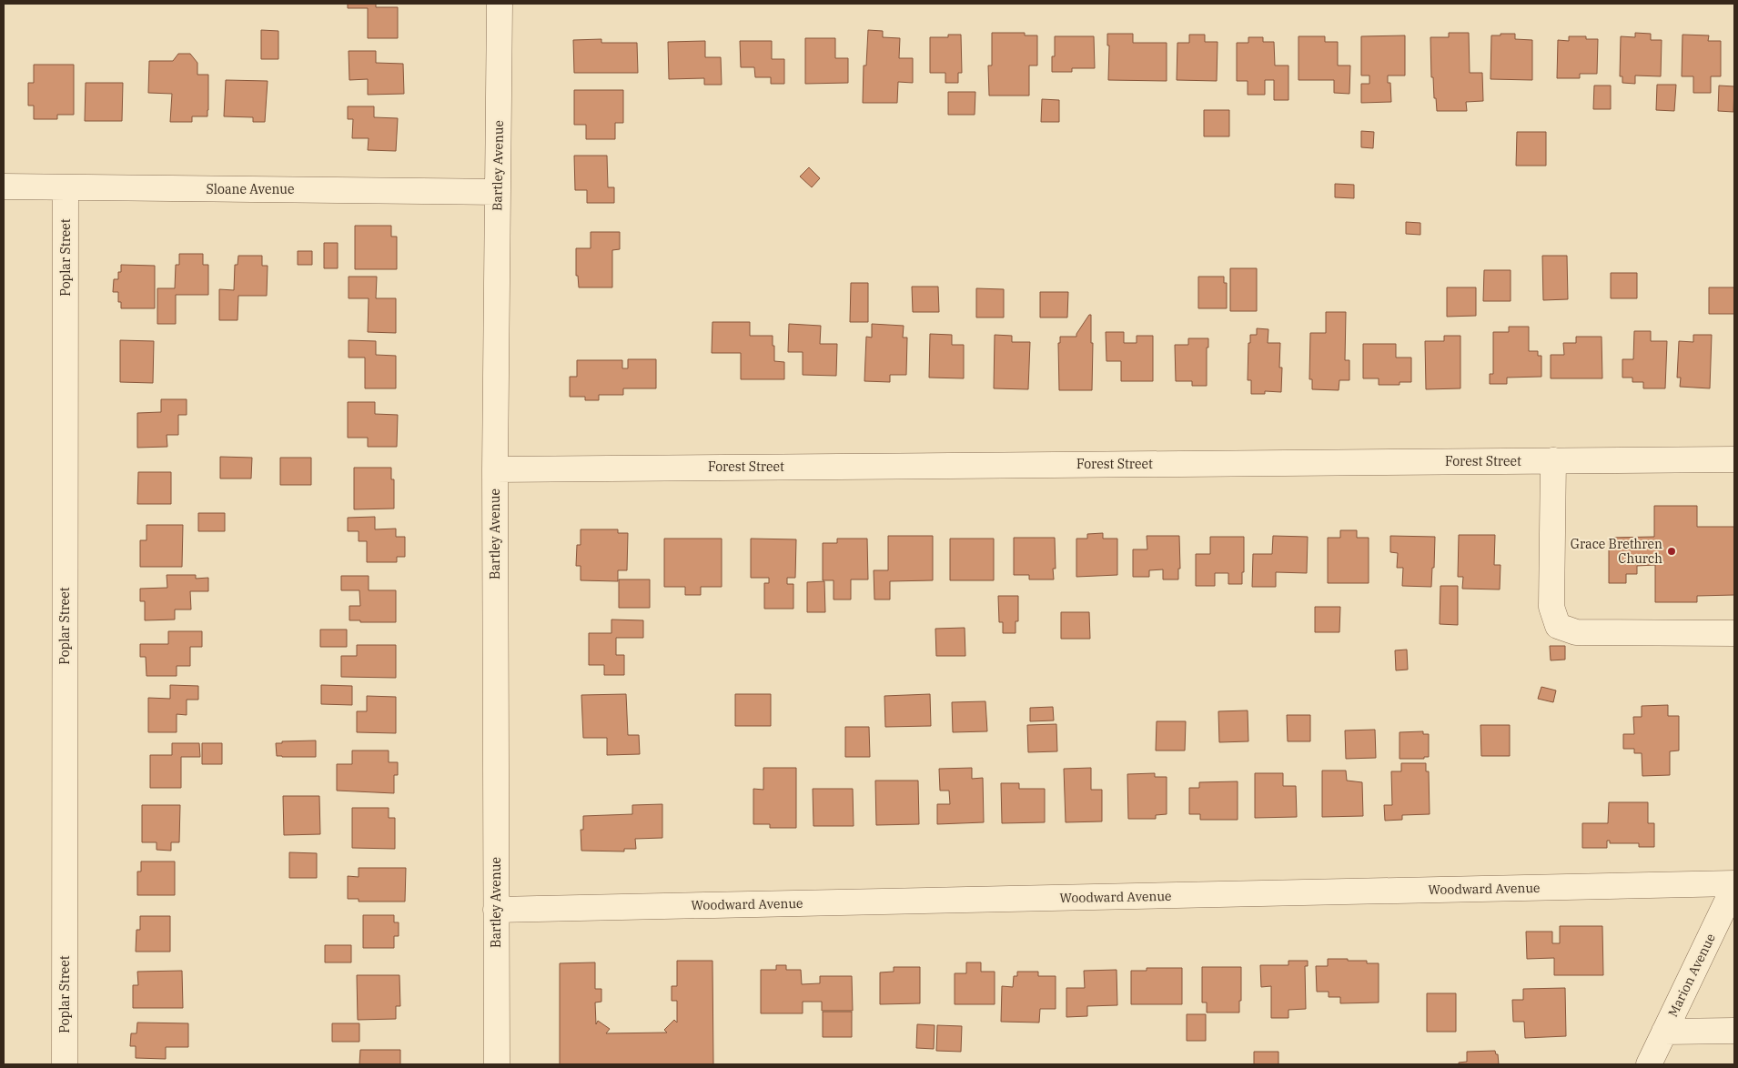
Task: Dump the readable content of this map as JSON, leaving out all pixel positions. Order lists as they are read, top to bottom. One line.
{"streets":{"street":["Bartley Avenue","Sloane Avenue","Poplar Street","Forest Street","Woodward Avenue","Marion Avenue"]},"crossings":[["Bartley Avenue","Sloane Avenue"],["Bartley Avenue","Forest Street"],["Bartley Avenue","Woodward Avenue"],["Sloane Avenue","Poplar Street"],["Woodward Avenue","Marion Avenue"]],"places":["Grace Brethren Church"]}
